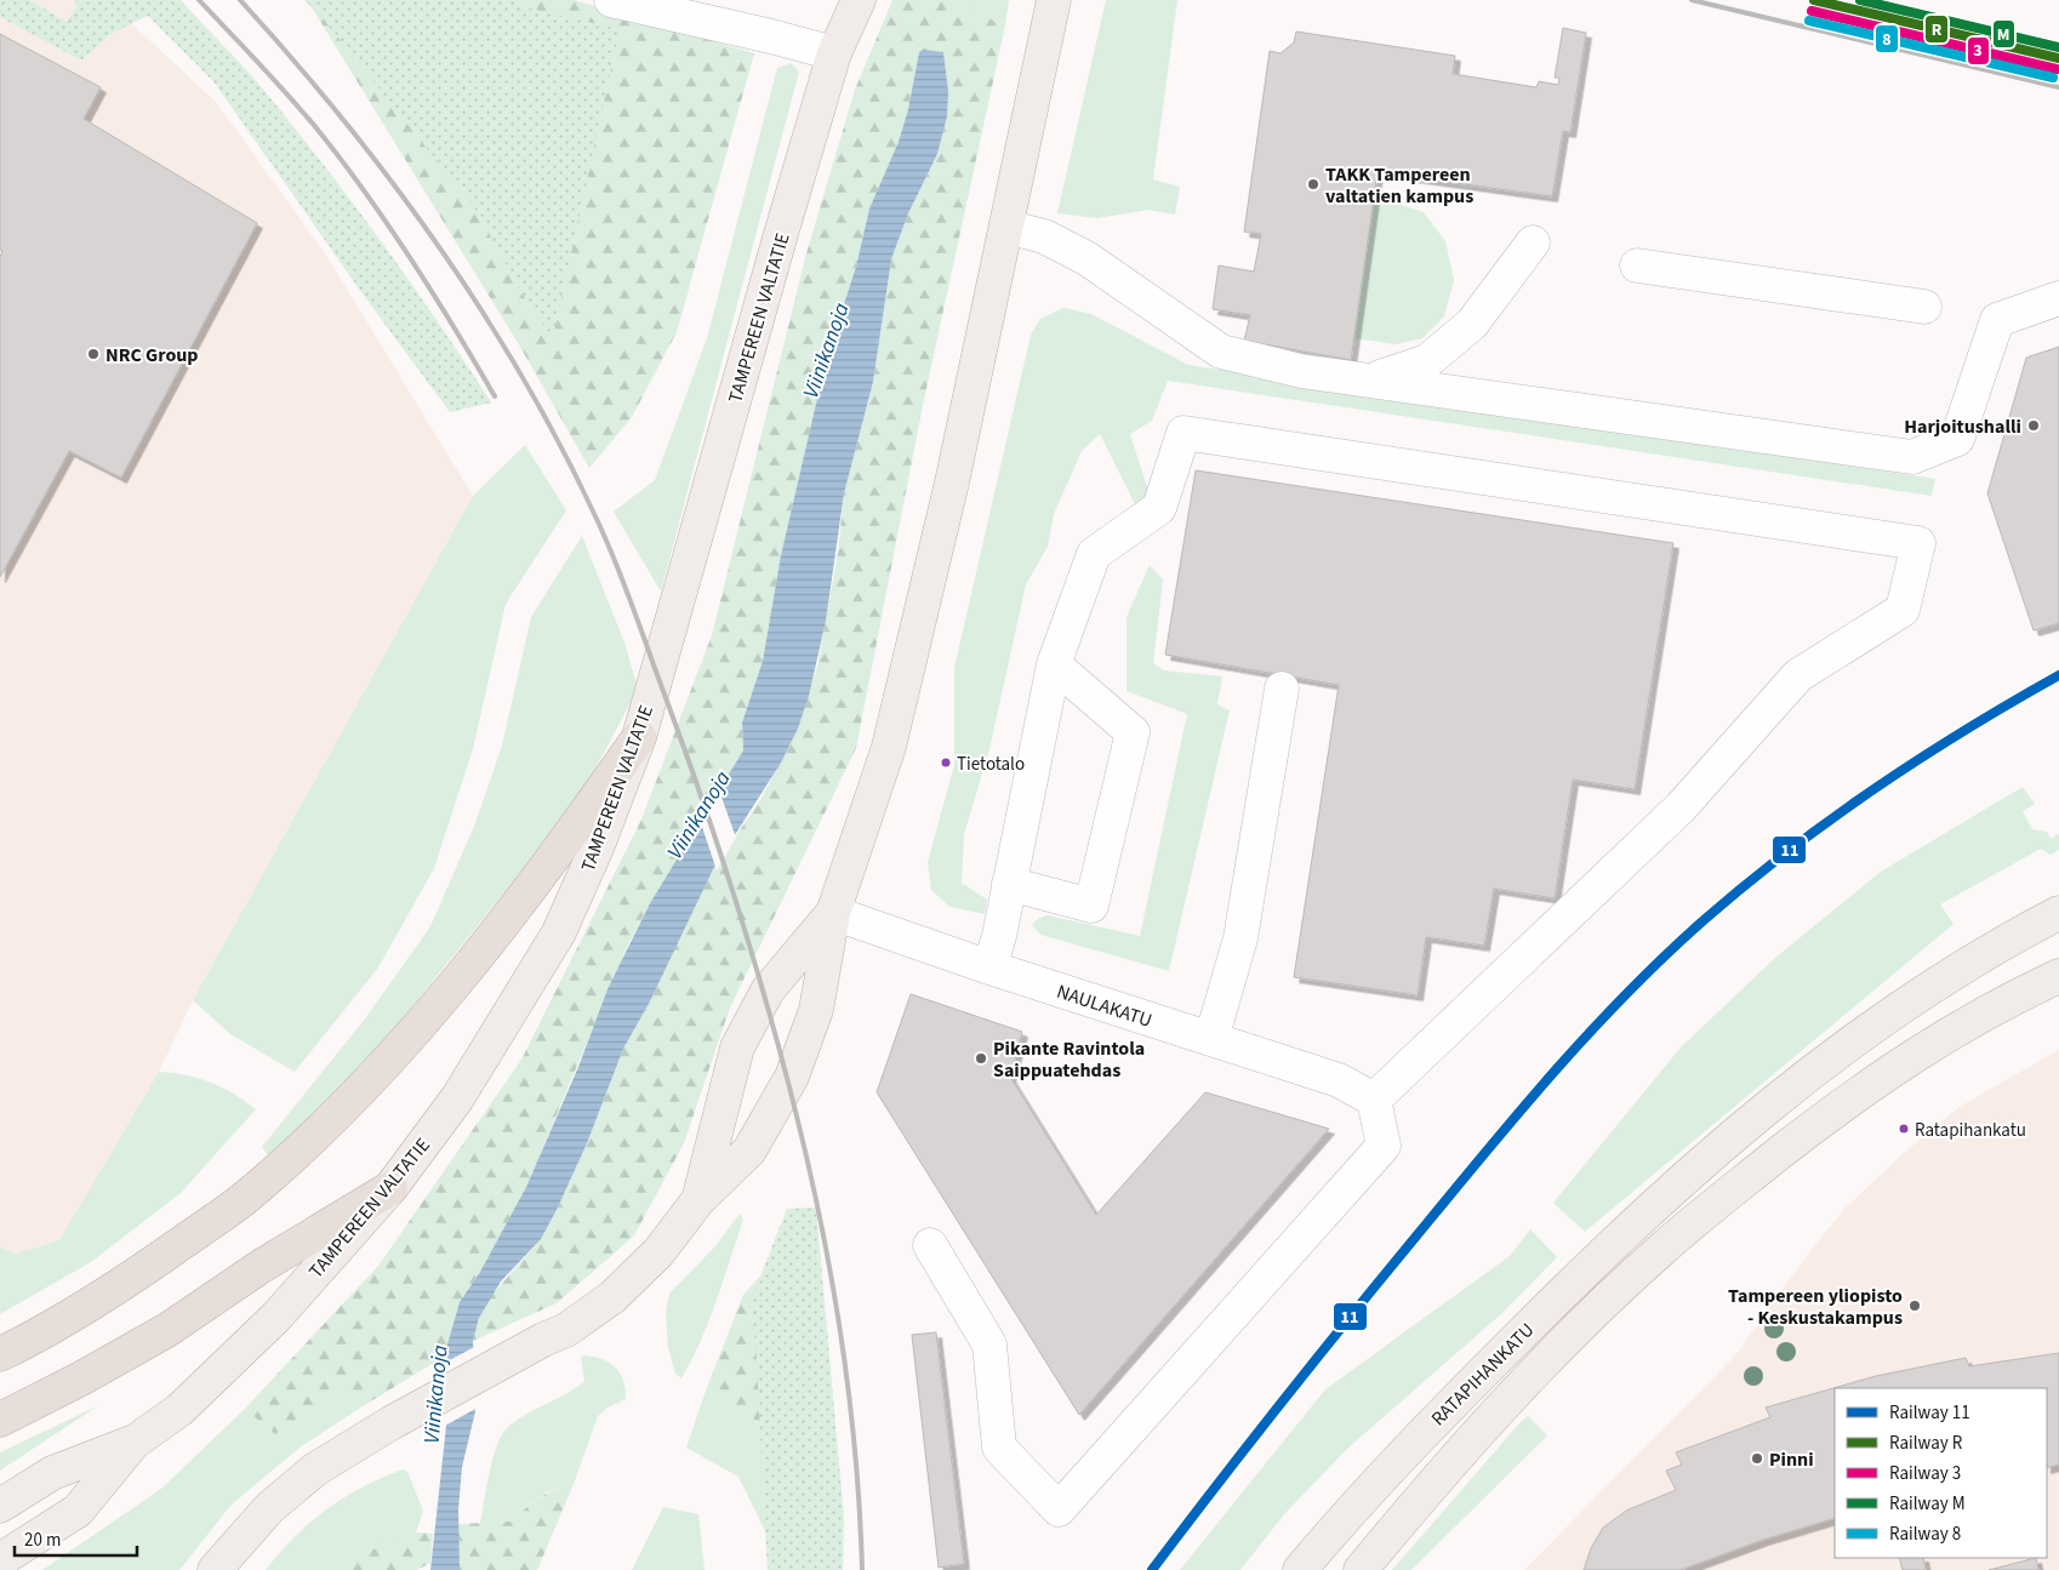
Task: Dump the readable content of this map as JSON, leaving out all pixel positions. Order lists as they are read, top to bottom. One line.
{"streets":{"main road":["TAMPEREEN VALTATIE","RATAPIHANKATU"],"street":["NAULAKATU"]},"water":["Viinikanoja"],"places":["TAKK Tampereen valtatien kampus","NRC Group","Harjoitushalli","Tietotalo","Pikante Ravintola Saippuatehdas","Ratapihankatu","Tampereen yliopisto - Keskustakampus","Pinni"],"lines":["rail line R","rail line M","rail line 3","rail line 8","rail line 11"],"legend":["Railway 11","Railway R","Railway 3","Railway M","Railway 8"],"scale_bar":"20 m"}
